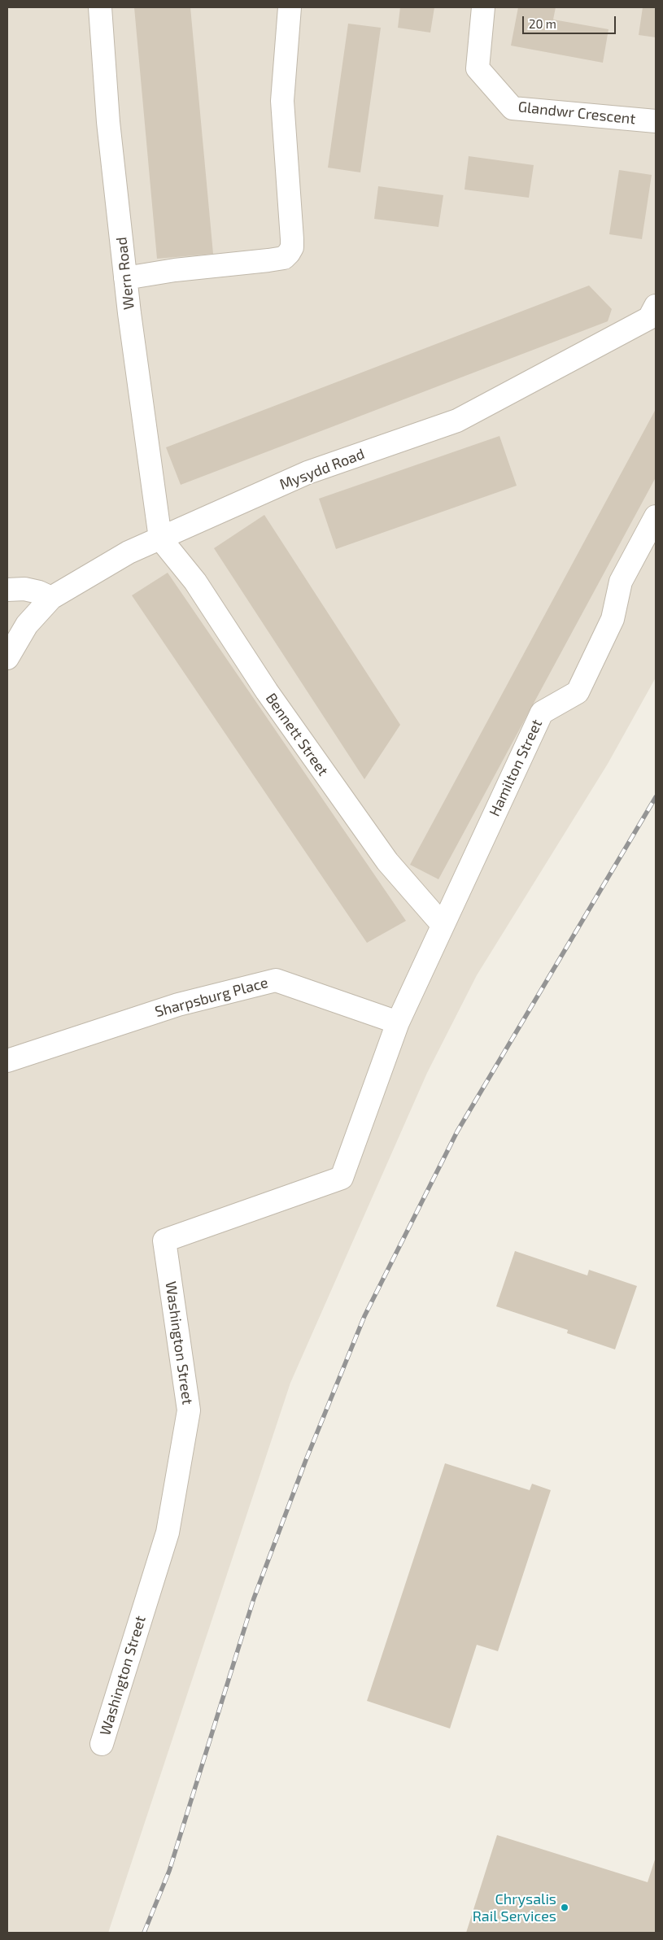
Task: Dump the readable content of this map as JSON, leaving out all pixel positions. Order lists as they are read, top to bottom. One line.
{"streets":{"street":["Glandwr Crescent","Wern Road","Mysydd Road","Bennett Street","Hamilton Street","Sharpsburg Place","Washington Street"]},"crossings":[["Wern Road","Mysydd Road"],["Wern Road","Bennett Street"],["Mysydd Road","Bennett Street"],["Bennett Street","Hamilton Street"],["Hamilton Street","Sharpsburg Place"],["Hamilton Street","Washington Street"],["Sharpsburg Place","Washington Street"]],"places":["Chrysalis Rail Services"],"scale_bar":"20 m"}
